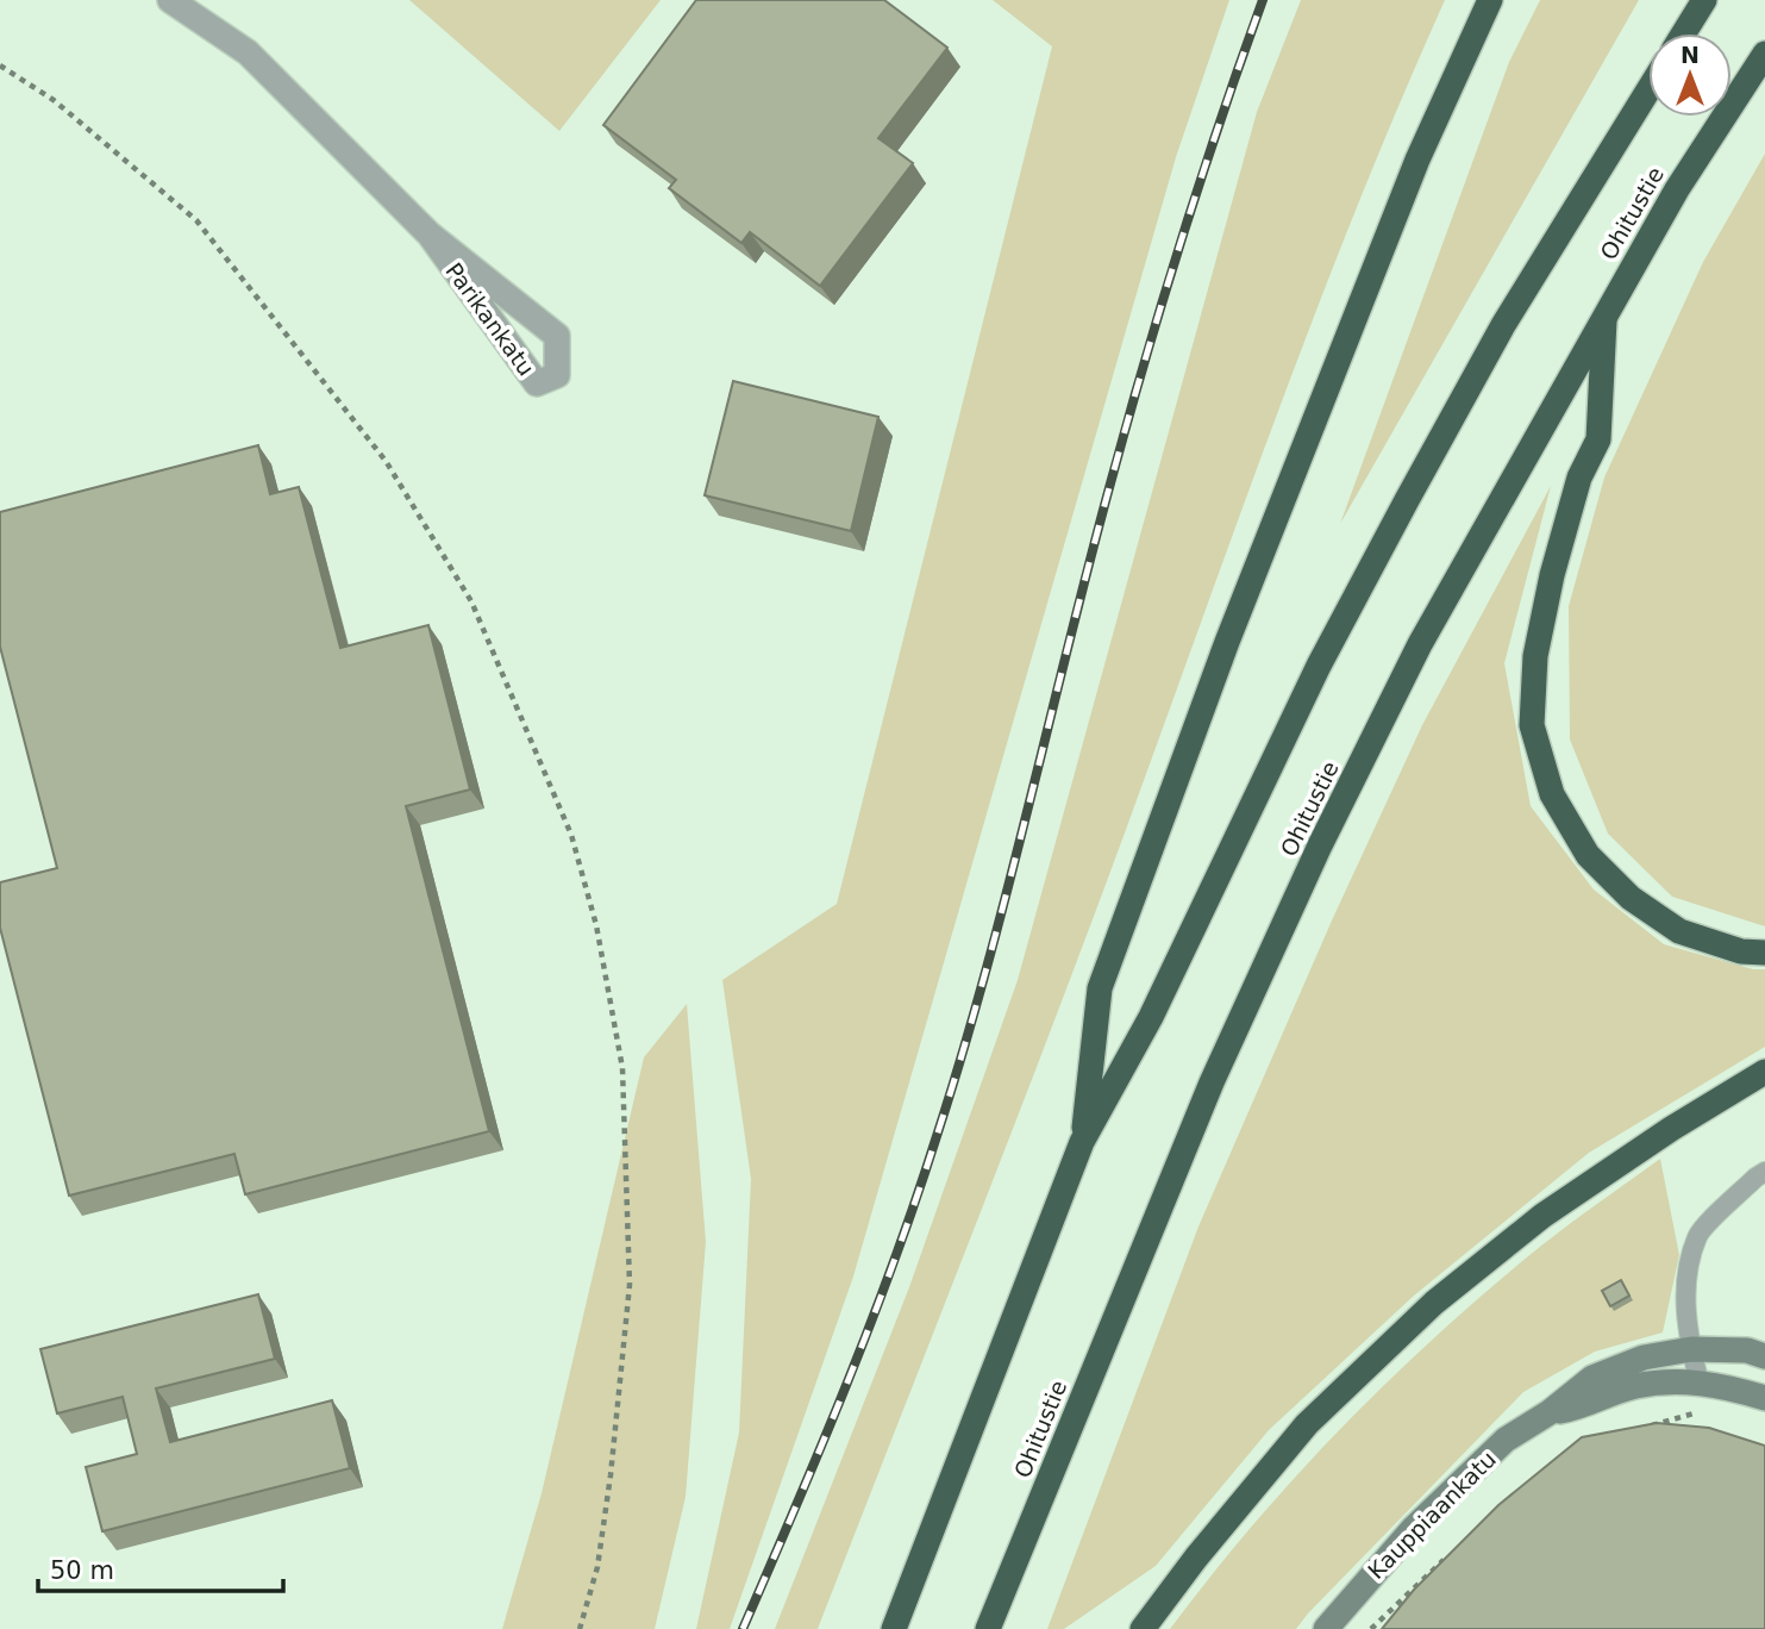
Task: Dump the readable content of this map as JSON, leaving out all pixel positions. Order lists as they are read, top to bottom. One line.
{"streets":{"highway":["Ohitustie"],"street":["Parikankatu","Kauppiaankatu"]},"scale_bar":"50 m","north":"top"}
